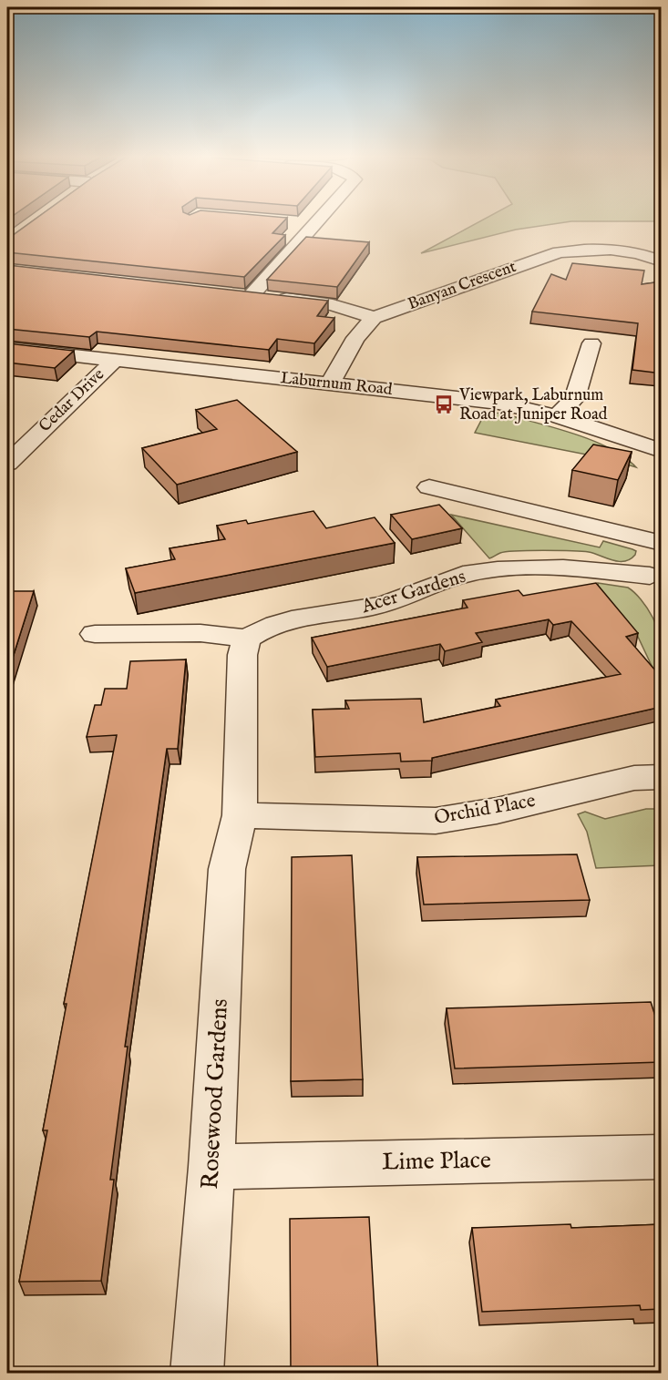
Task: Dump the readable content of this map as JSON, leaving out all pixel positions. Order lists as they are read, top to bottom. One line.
{"streets":{"street":["Banyan Crescent","Laburnum Road","Cedar Drive","Acer Gardens","Orchid Place","Rosewood Gardens","Lime Place"]},"crossings":[["Banyan Crescent","Laburnum Road"],["Laburnum Road","Cedar Drive"],["Acer Gardens","Rosewood Gardens"],["Orchid Place","Rosewood Gardens"],["Rosewood Gardens","Lime Place"]],"places":{"bus stop":["Viewpark, Laburnum Road at Juniper Road"]}}
